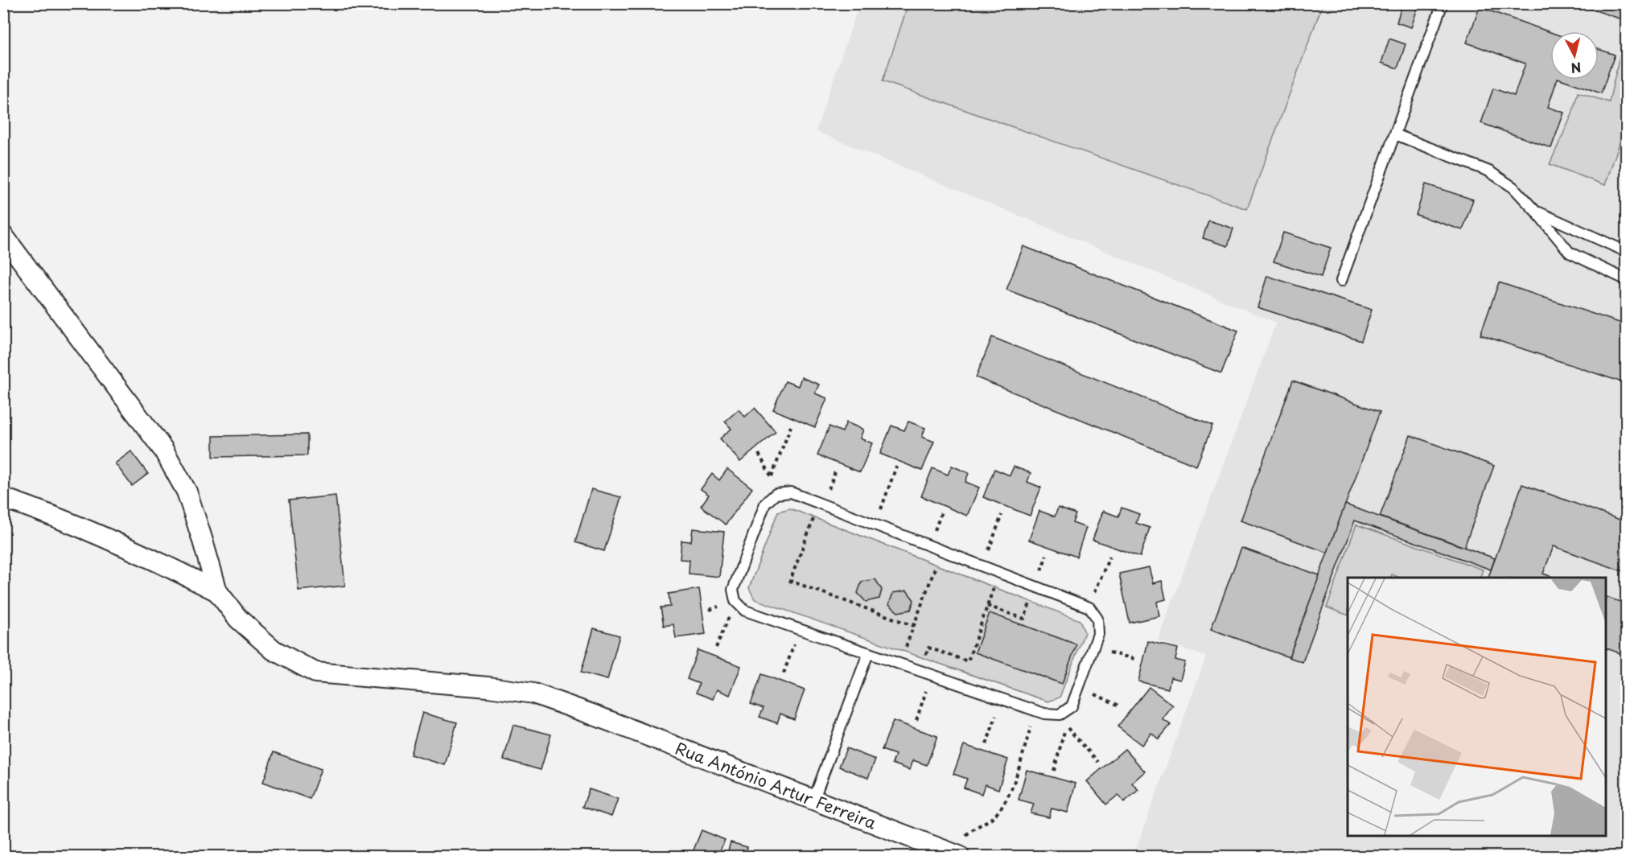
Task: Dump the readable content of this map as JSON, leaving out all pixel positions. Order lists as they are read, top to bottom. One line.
{"streets":{"street":["Rua António Artur Ferreira"]},"north":"bottom"}
